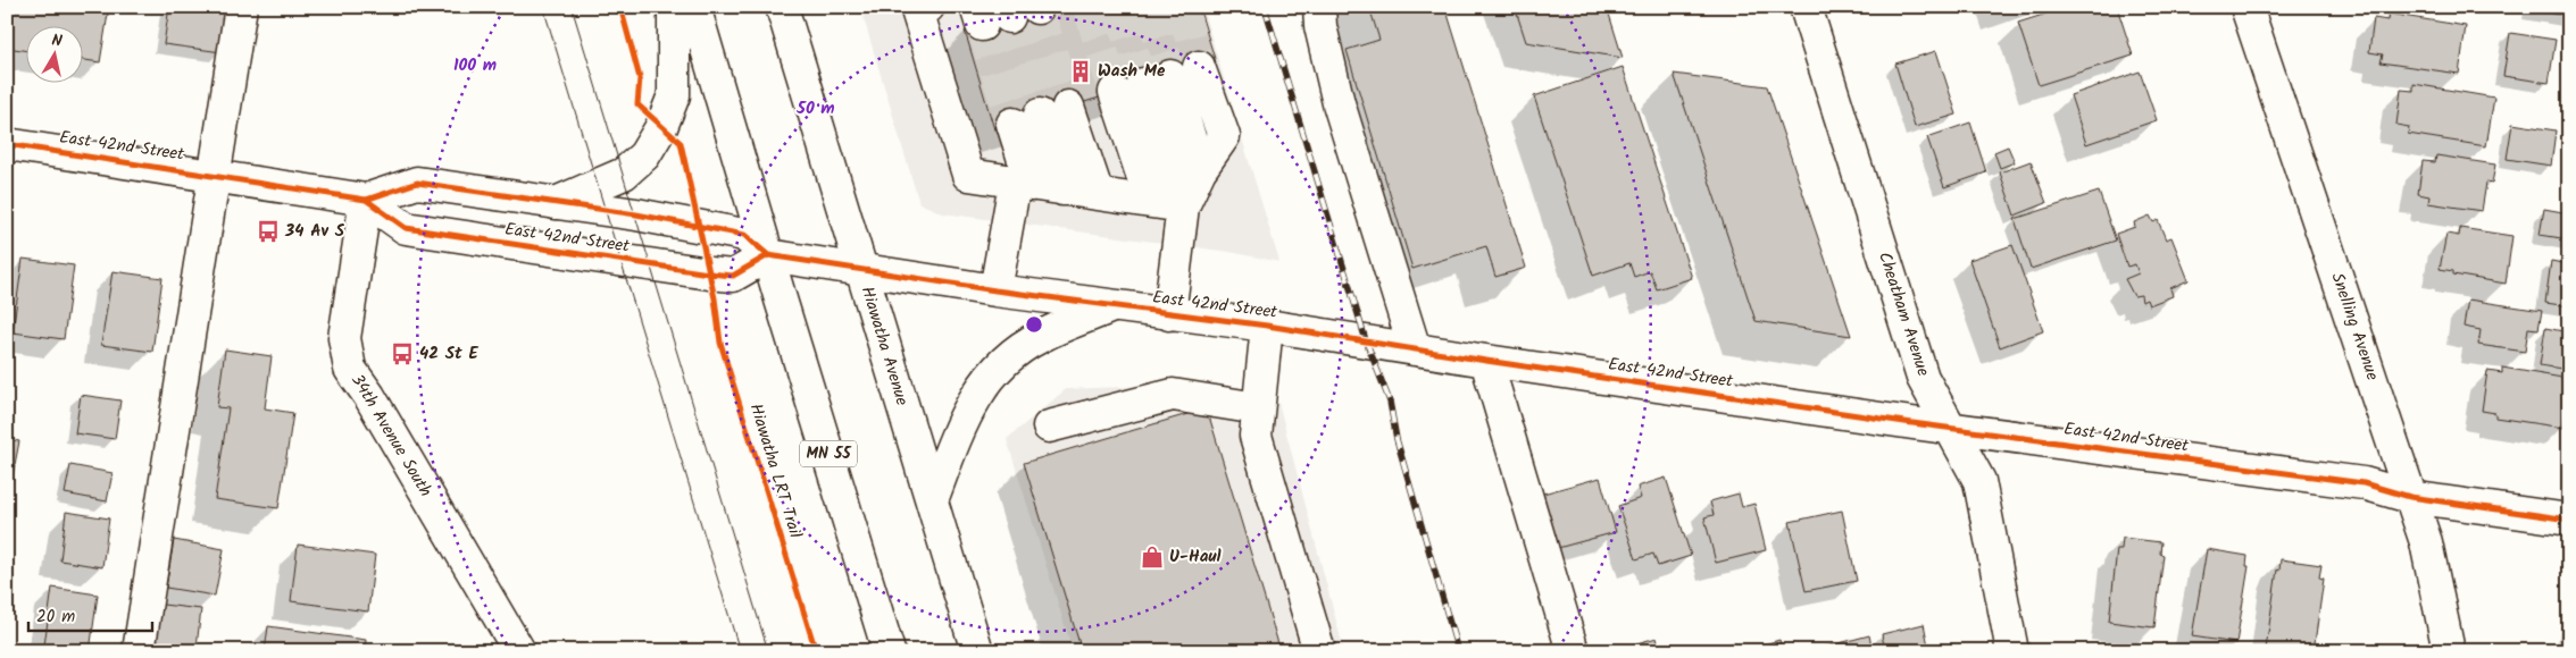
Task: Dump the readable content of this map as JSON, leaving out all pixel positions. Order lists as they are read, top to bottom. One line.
{"streets":{"main road":["East 42nd Street","Cheatham Avenue","Snelling Avenue","Hiawatha Avenue","34th Avenue South","MN 55"],"cycle path":["Hiawatha LRT Trail"]},"crossings":[["East 42nd Street","Cheatham Avenue"],["East 42nd Street","Snelling Avenue"],["East 42nd Street","Hiawatha Avenue"],["East 42nd Street","34th Avenue South"],["East 42nd Street","MN 55"]],"places":{"building":["Wash Me"],"bus stop":["34 Av S","42 St E"],"shop":["U-Haul"]},"scale_bar":"20 m","north":"top","rings":["100 m","50 m"]}
